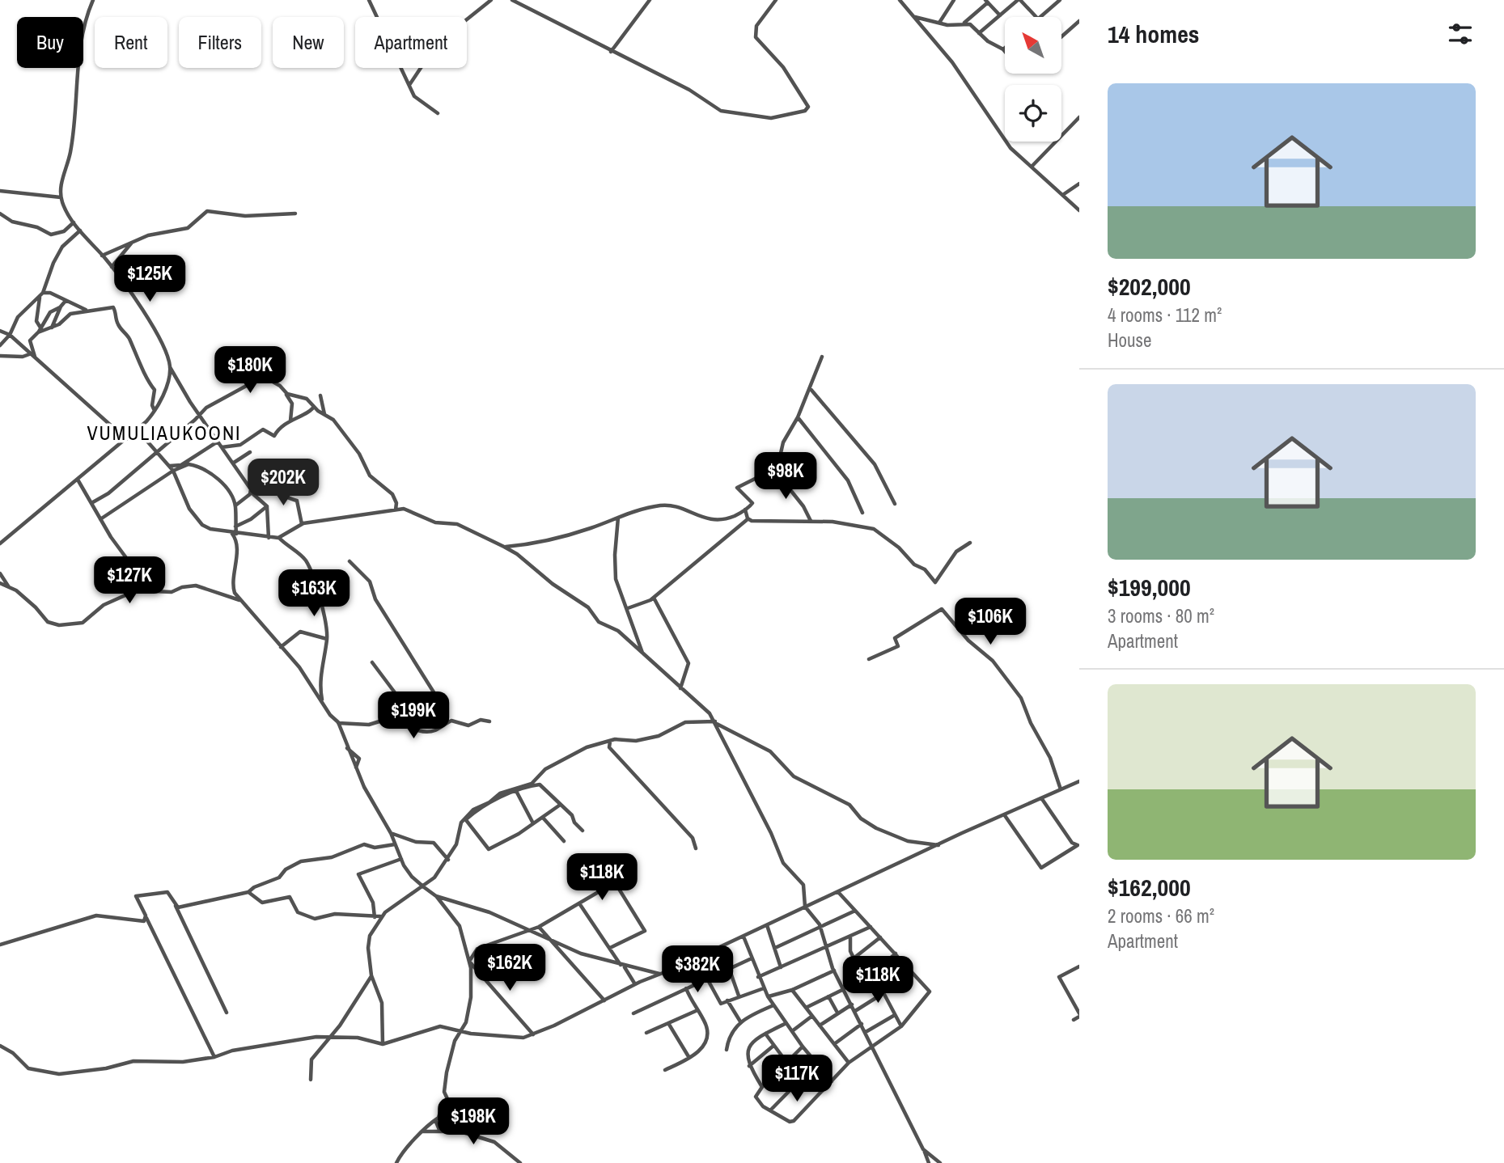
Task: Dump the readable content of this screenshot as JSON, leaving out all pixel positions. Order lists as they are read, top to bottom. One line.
{"districts":["VUMULIAUKOONI"],"north":"top left","page":{"heading":"14 homes","chip":["Buy","Rent","Filters","New","Apartment"],"list":[{"name":"$202,000","note":"4 rooms · 112 m² · House"},{"name":"$199,000","note":"3 rooms · 80 m² · Apartment"},{"name":"$162,000","note":"2 rooms · 66 m² · Apartment"}],"price":["$125K","$180K","$98K","$202K","$127K","$163K","$106K","$199K","$118K","$162K","$382K","$118K","$117K","$198K"]}}
